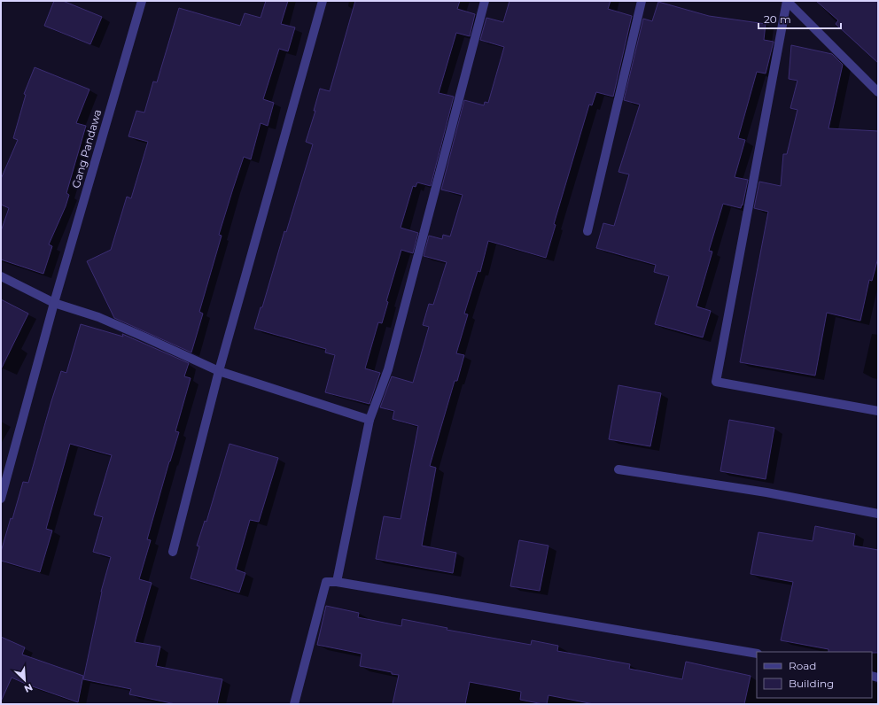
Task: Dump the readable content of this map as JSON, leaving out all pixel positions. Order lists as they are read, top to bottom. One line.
{"streets":{"street":["Gang Pandawa"]},"legend":["Road","Building"],"scale_bar":"20 m","north":"bottom right"}
